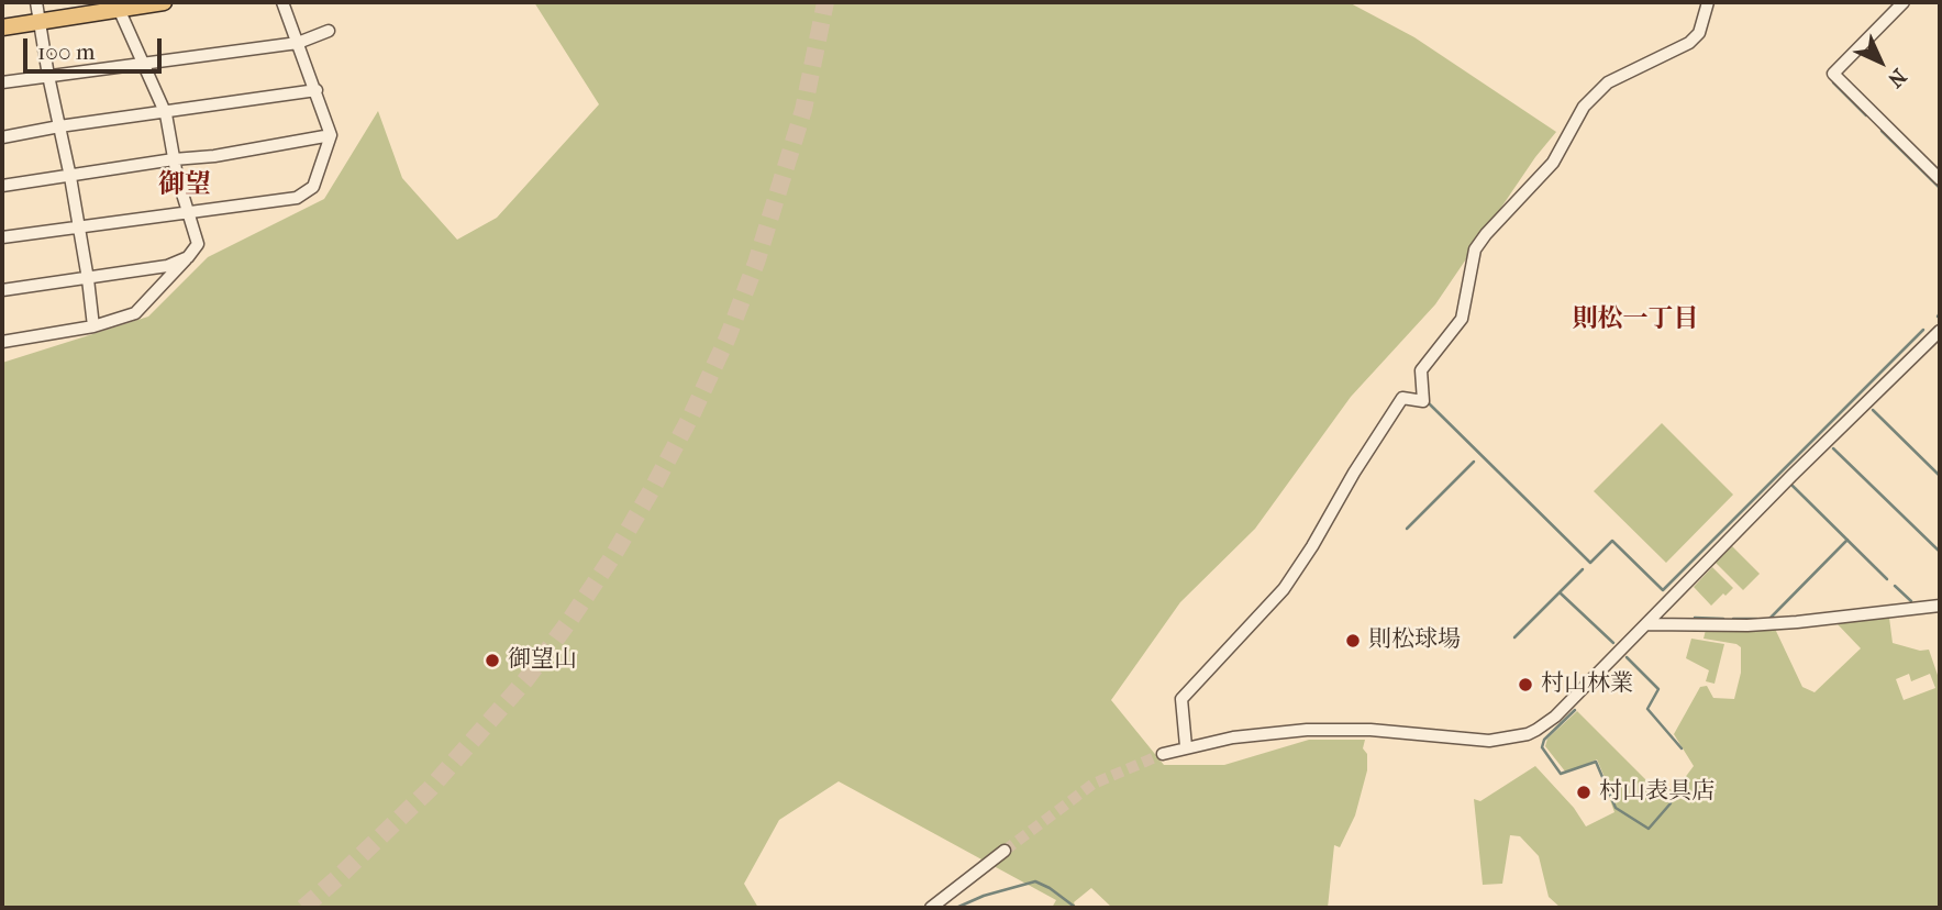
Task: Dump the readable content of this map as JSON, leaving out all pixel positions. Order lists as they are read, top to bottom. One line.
{"districts":["御望","則松一丁目"],"places":["則松球場","御望山","村山林業","村山表具店"],"scale_bar":"100 m","north":"bottom right"}
